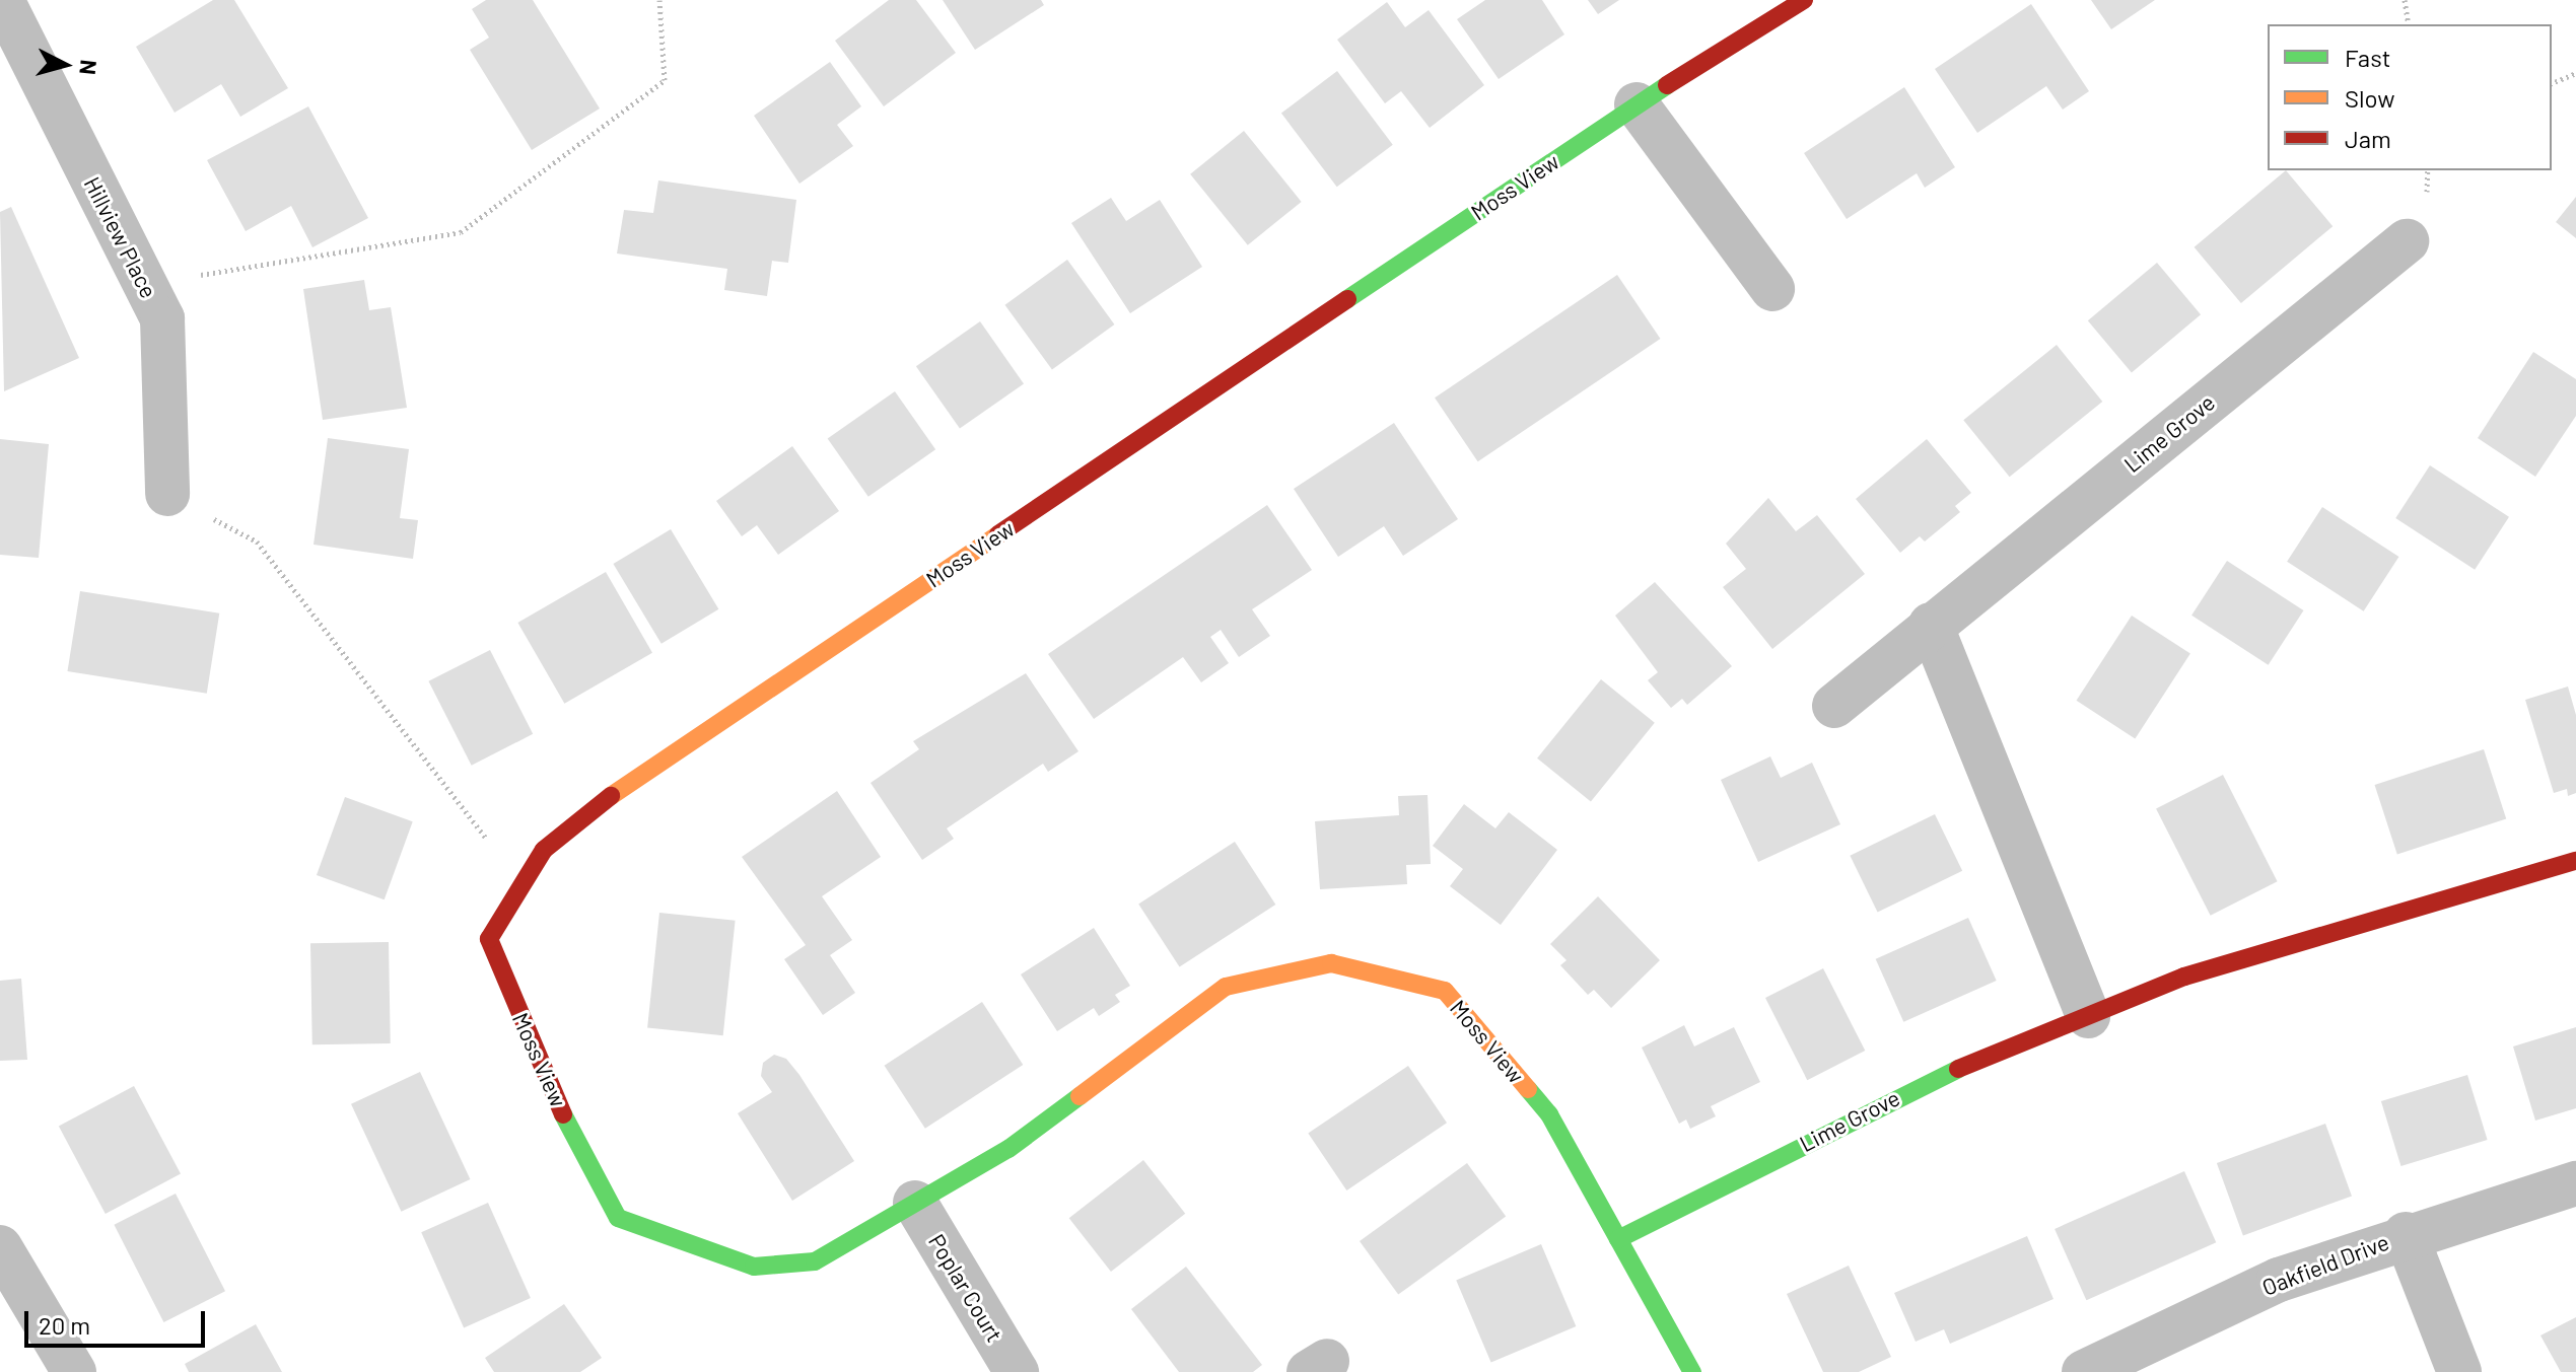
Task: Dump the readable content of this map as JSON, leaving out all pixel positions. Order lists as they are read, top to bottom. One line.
{"streets":{"street":["Moss View","Hillview Place","Lime Grove","Oakfield Drive","Poplar Court"]},"crossings":[["Moss View","Lime Grove"],["Moss View","Poplar Court"]],"legend":["Fast","Slow","Jam"],"scale_bar":"20 m","north":"right"}
